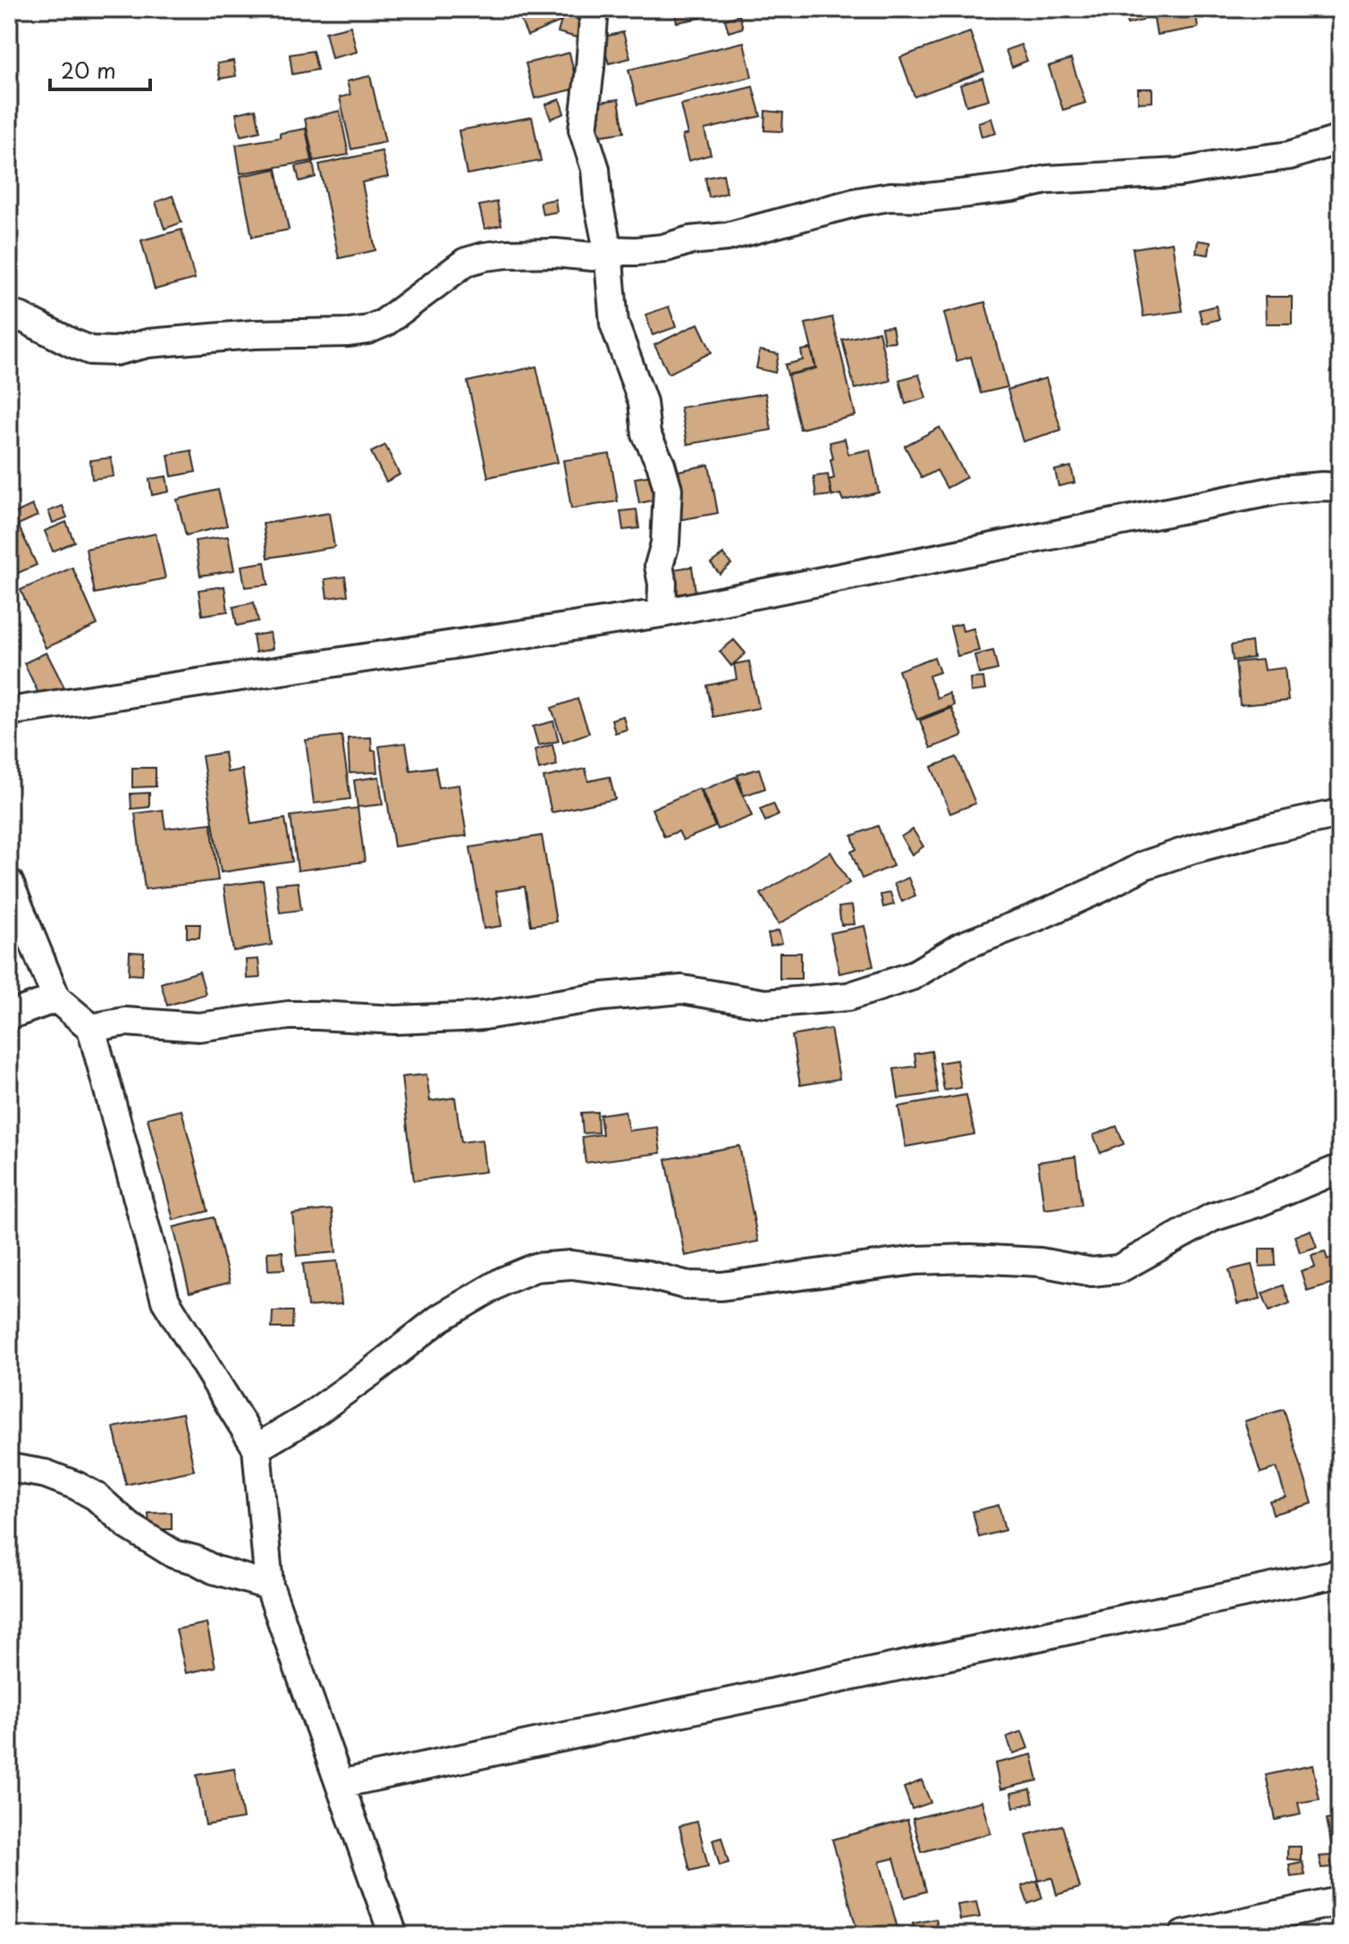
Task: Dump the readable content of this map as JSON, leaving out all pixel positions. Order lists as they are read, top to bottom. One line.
{"scale_bar":"20 m"}
